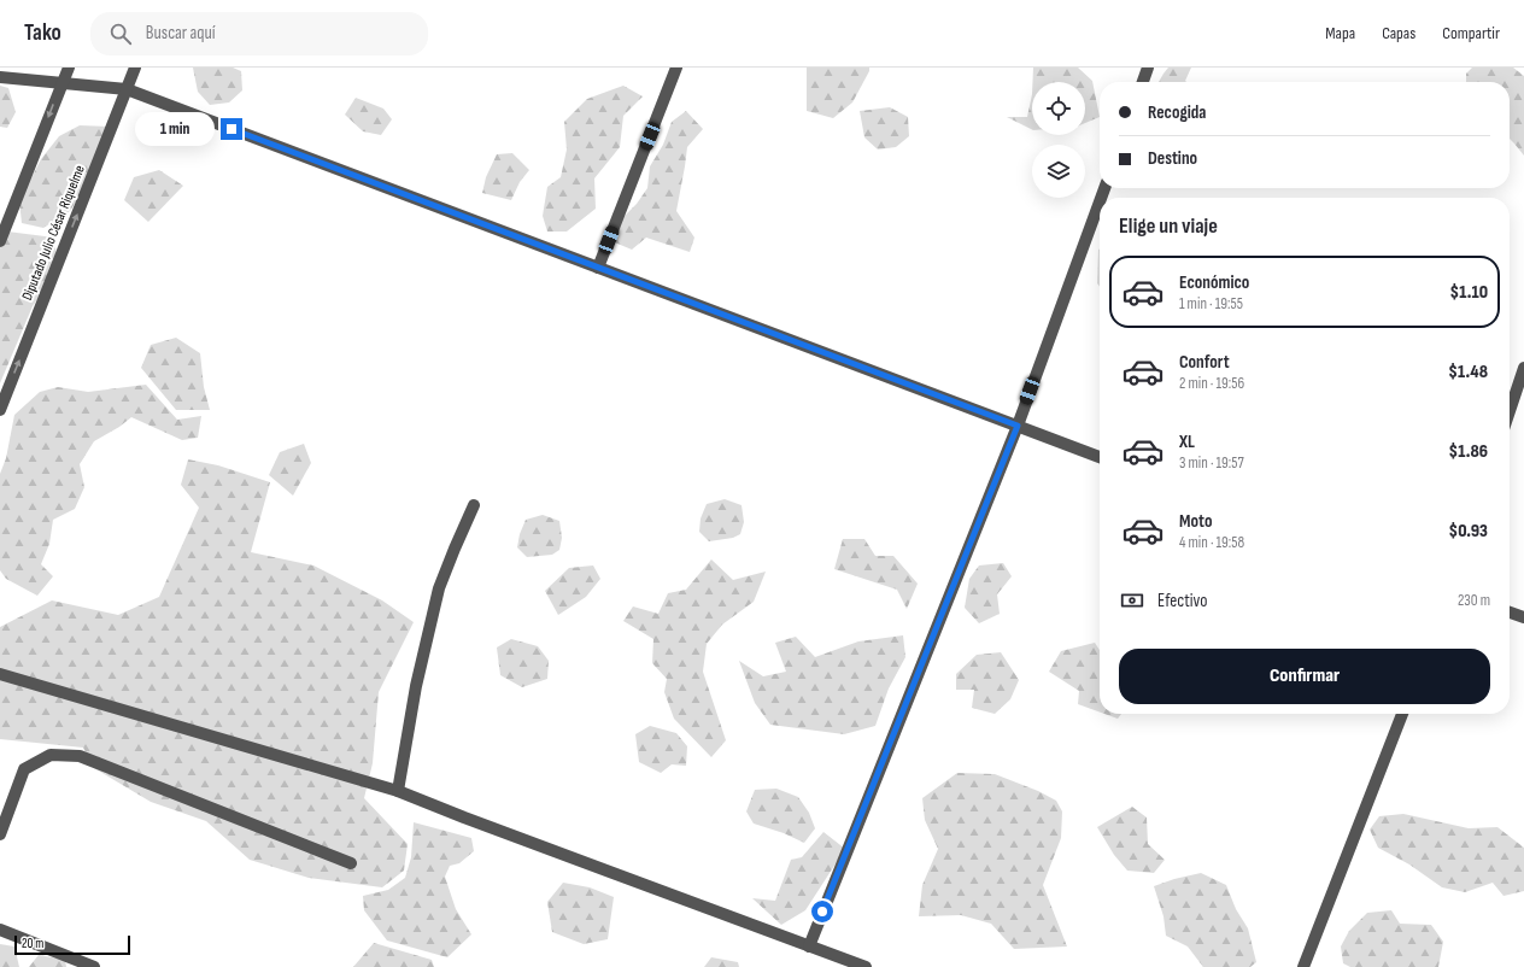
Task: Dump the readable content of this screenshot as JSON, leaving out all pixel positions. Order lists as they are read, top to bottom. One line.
{"streets":{"street":["Diputado Julio César Riquelme"]},"scale_bar":"20 m","page":{"header":"Tako","search":"Buscar aquí","nav":["Mapa","Capas","Compartir"],"banner":["Recogida","Destino"],"bubble":"1 min","heading":"Elige un viaje","list":[{"name":"Económico","note":"1 min · 19:55","value":"$1.10"},{"name":"Confort","note":"2 min · 19:56","value":"$1.48"},{"name":"XL","note":"3 min · 19:57","value":"$1.86"},{"name":"Moto","note":"4 min · 19:58","value":"$0.93"}],"pay":["Efectivo","230 m"],"buttons":"Confirmar","scale":"20 m"}}
